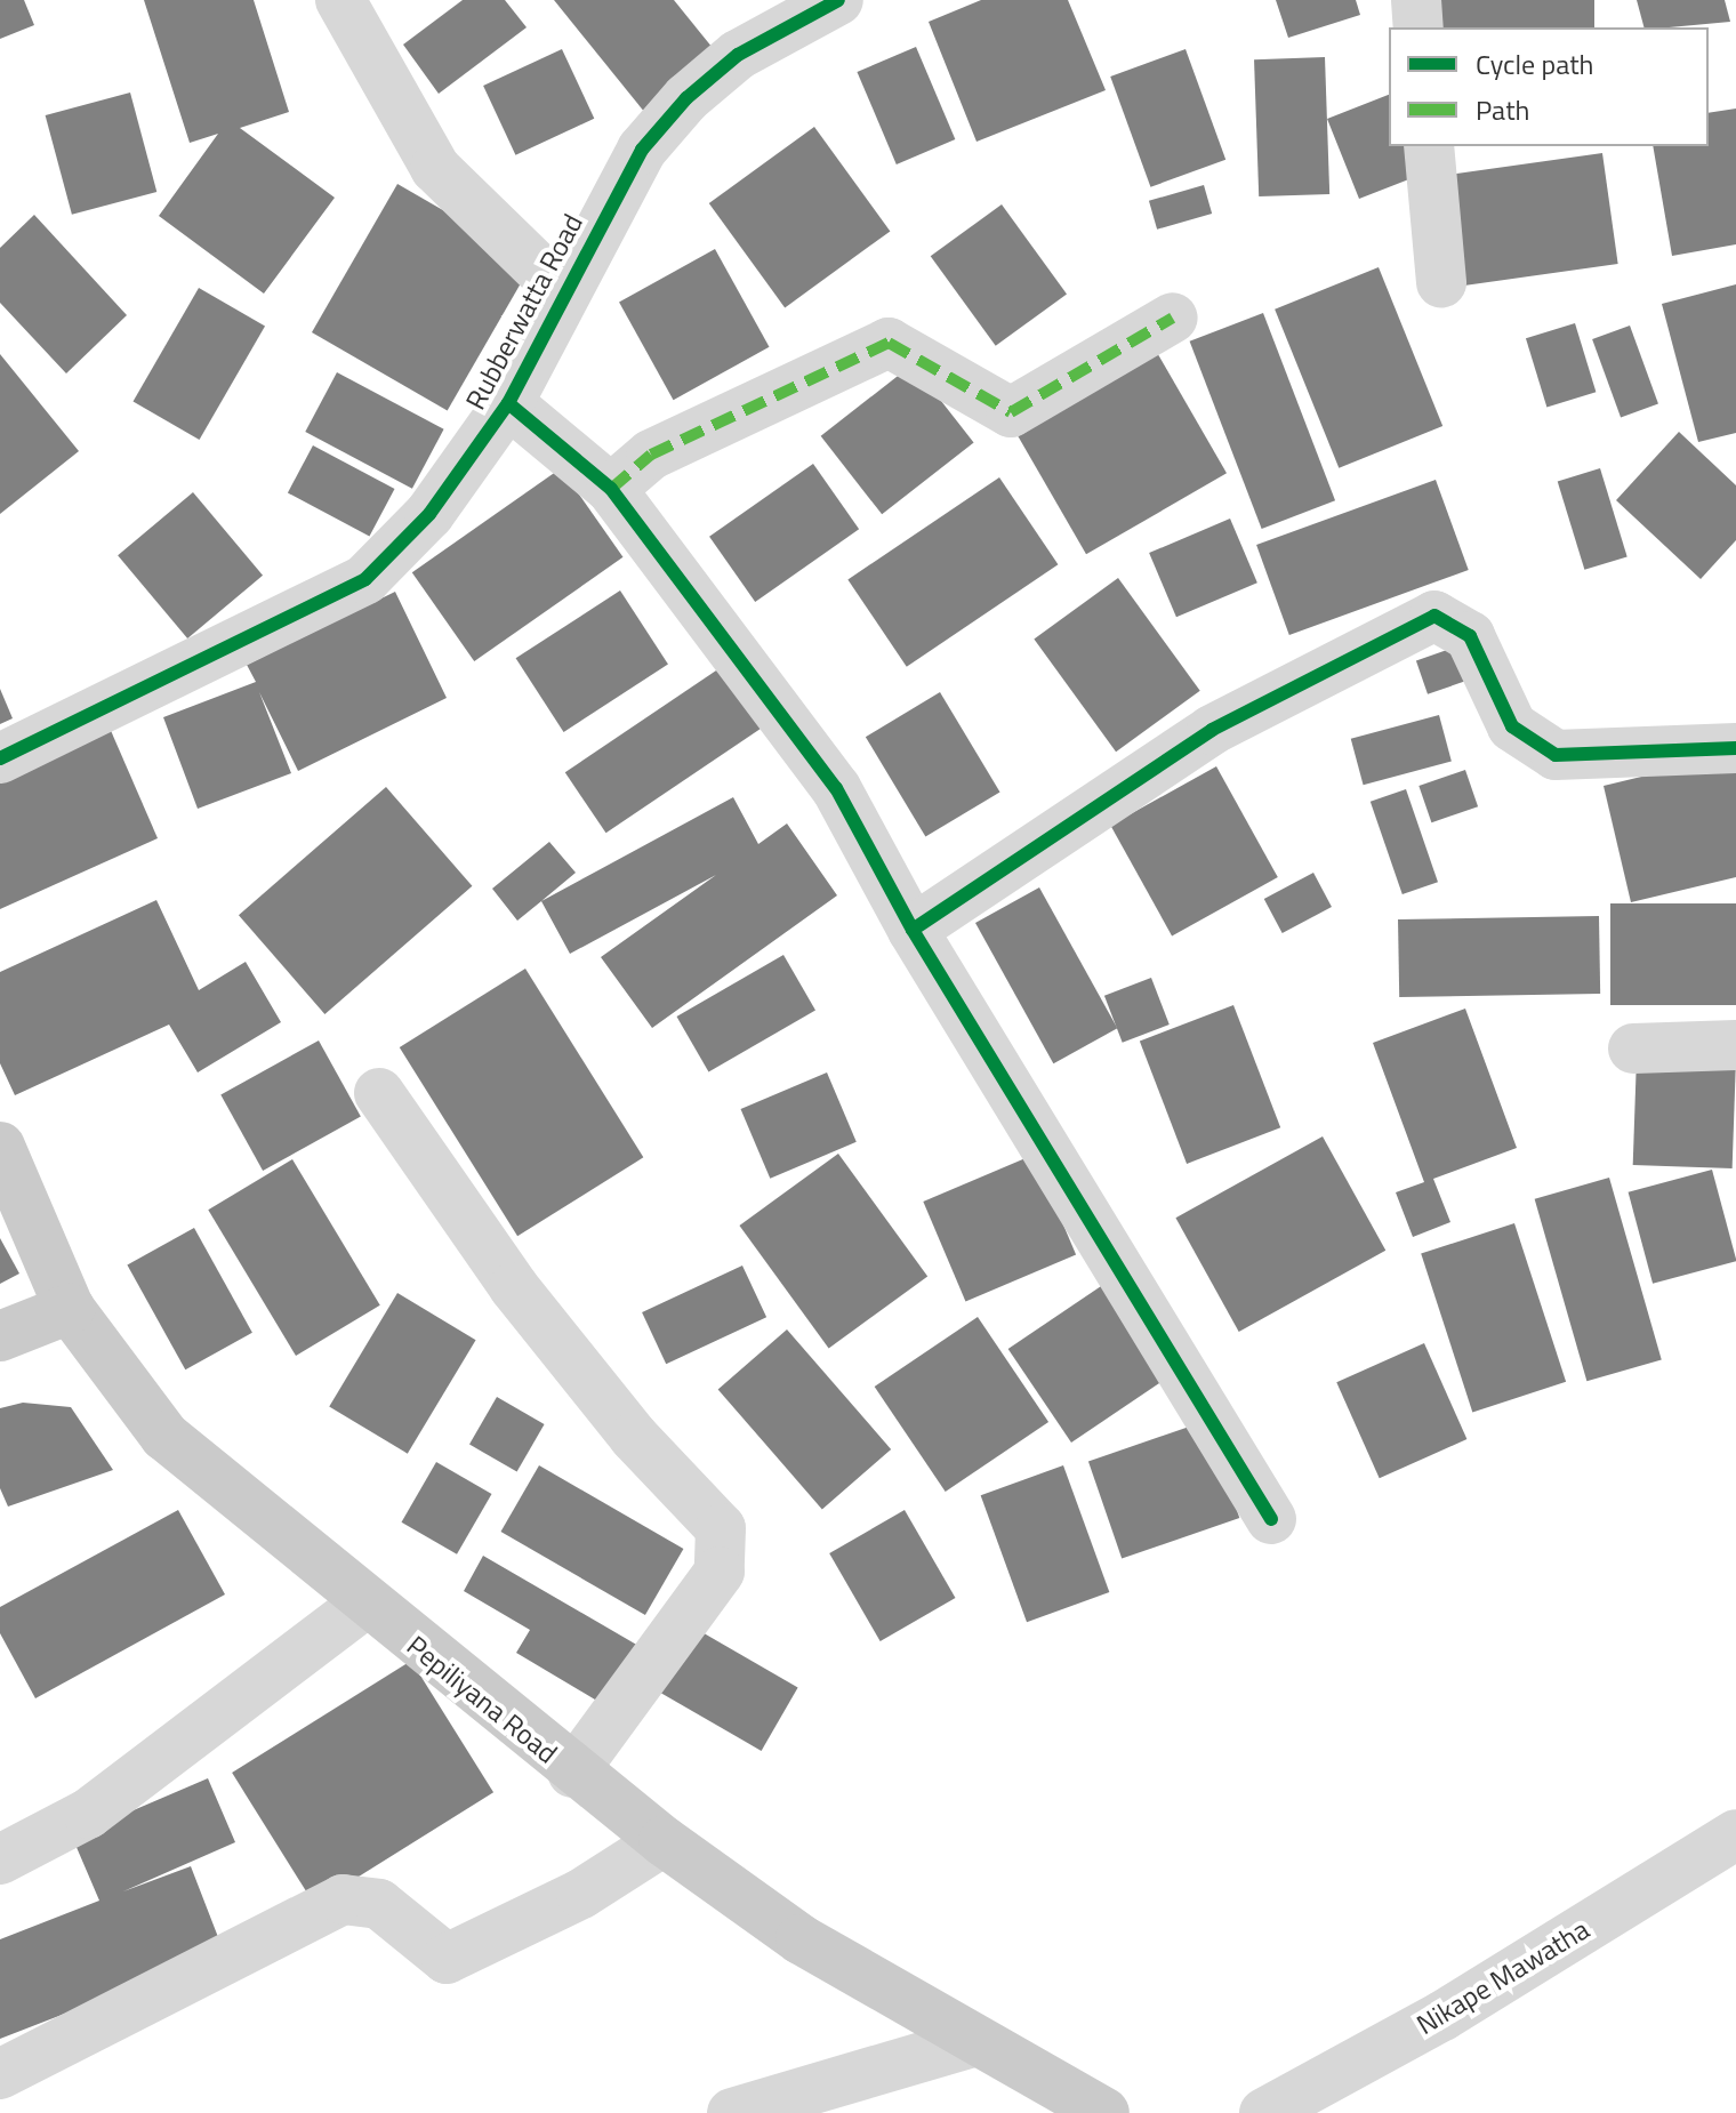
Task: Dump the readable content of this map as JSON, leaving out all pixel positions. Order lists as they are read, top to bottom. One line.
{"streets":{"main road":["Pepiliyana Road"],"street":["Rubberwatta Road","Nikape Mawatha"]},"legend":["Cycle path","Path"]}
